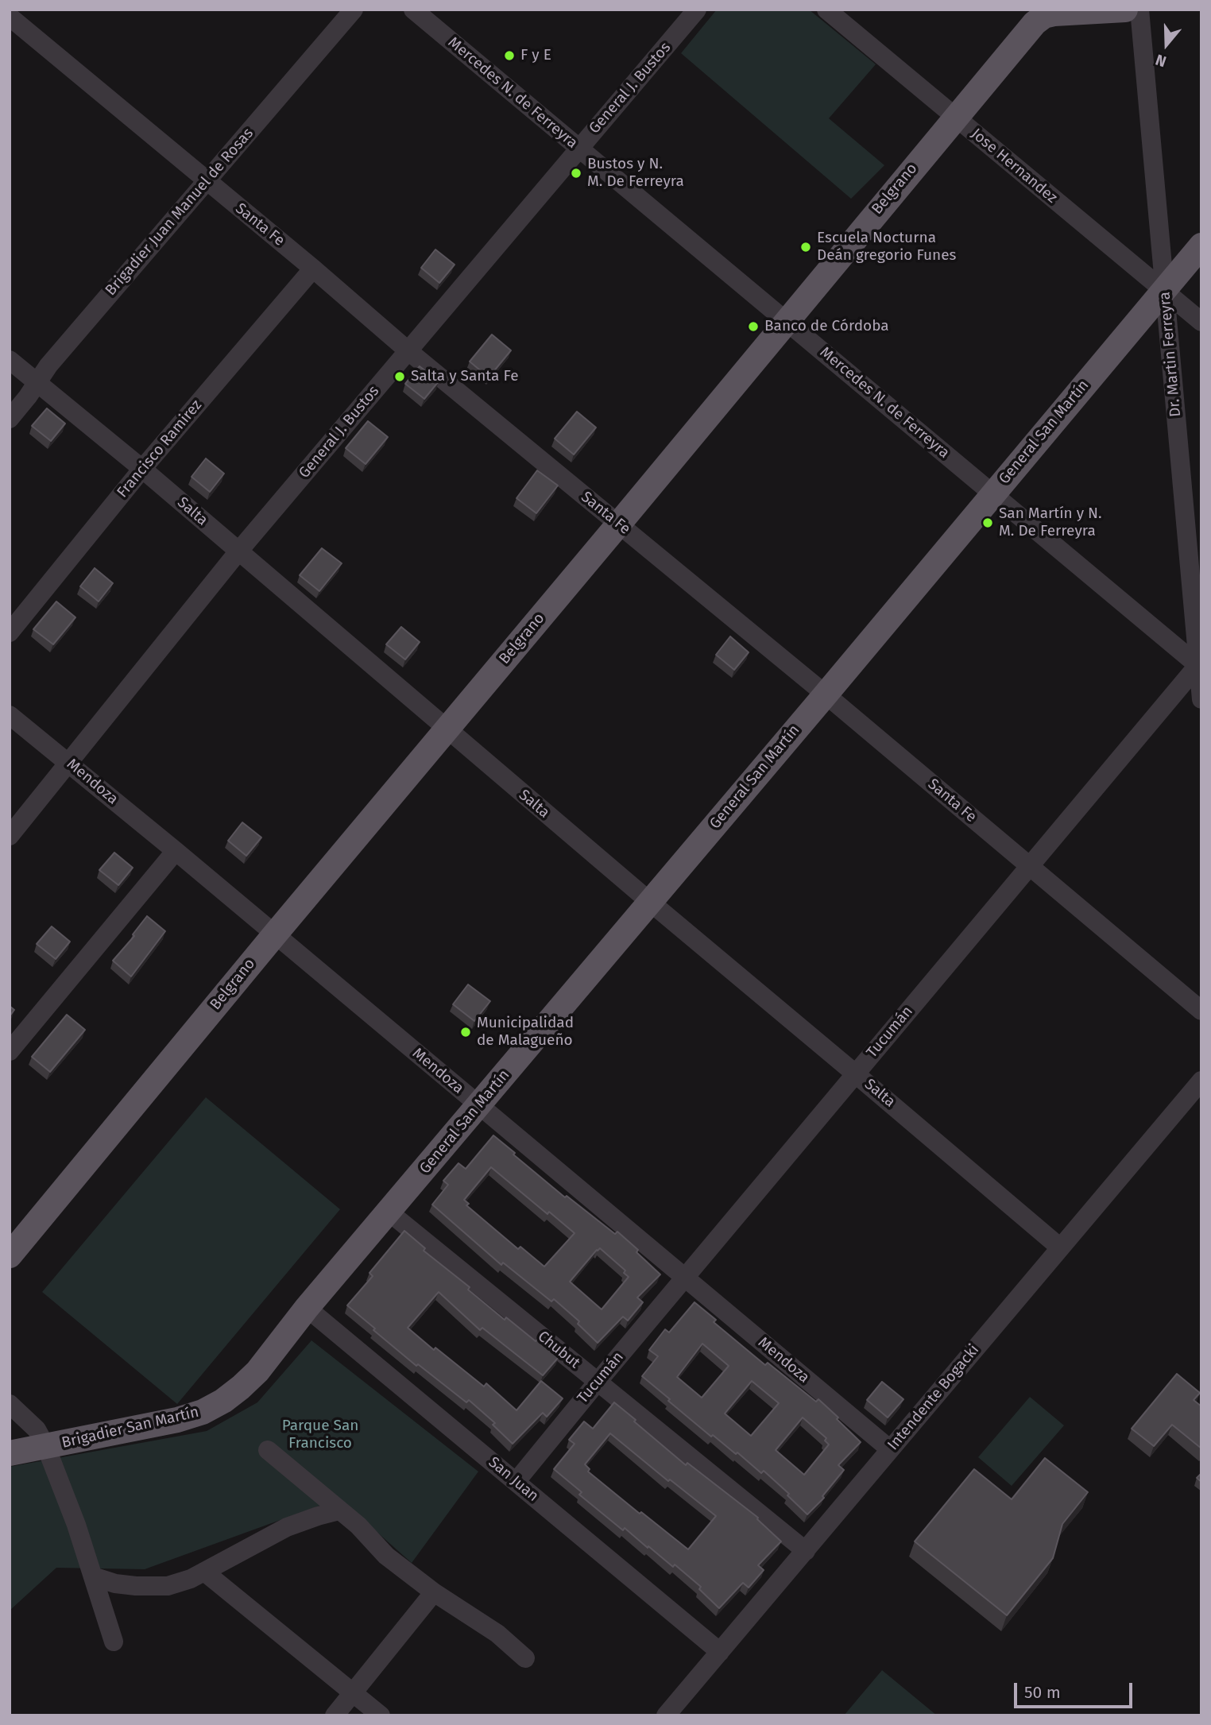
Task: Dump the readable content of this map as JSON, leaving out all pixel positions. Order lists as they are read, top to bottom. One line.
{"streets":{"main road":["Belgrano","General San Martín","Brigadier San Martín"],"street":["General J. Bustos","Mercedes N. de Ferreyra","Jose Hernandez","Brigadier Juan Manuel de Rosas","Santa Fe","Dr. Martin Ferreyra","Francisco Ramirez","Salta","Mendoza","Tucumán","Chubut","Intendente Bogacki","San Juan"]},"crossings":[["General J. Bustos","Mercedes N. de Ferreyra"],["General J. Bustos","Santa Fe"],["General J. Bustos","Salta"],["General J. Bustos","Mendoza"],["Mercedes N. de Ferreyra","Belgrano"],["Mercedes N. de Ferreyra","Dr. Martin Ferreyra"],["Mercedes N. de Ferreyra","General San Martín"],["Mercedes N. de Ferreyra","Tucumán"],["Jose Hernandez","Belgrano"],["Jose Hernandez","Dr. Martin Ferreyra"],["Jose Hernandez","General San Martín"],["Belgrano","Santa Fe"],["Belgrano","Salta"],["Belgrano","Mendoza"],["Brigadier Juan Manuel de Rosas","Santa Fe"],["Brigadier Juan Manuel de Rosas","Salta"],["Santa Fe","General San Martín"],["Santa Fe","Francisco Ramirez"],["Santa Fe","Tucumán"],["Dr. Martin Ferreyra","General San Martín"],["Dr. Martin Ferreyra","Tucumán"],["General San Martín","Salta"],["General San Martín","Mendoza"],["General San Martín","Chubut"],["General San Martín","Brigadier San Martín"],["General San Martín","San Juan"],["Francisco Ramirez","Salta"],["Salta","Tucumán"],["Salta","Intendente Bogacki"],["Mendoza","Tucumán"],["Mendoza","Intendente Bogacki"],["Tucumán","Chubut"],["Tucumán","San Juan"],["Chubut","Intendente Bogacki"],["Intendente Bogacki","San Juan"],["Brigadier San Martín","San Juan"]],"parks":["Parque San Francisco"],"places":["F y E","Bustos y N. M. De Ferreyra","Escuela Nocturna Deán gregorio Funes","Banco de Córdoba","Salta y Santa Fe","San Martín y N. M. De Ferreyra","Municipalidad de Malagueño"],"scale_bar":"50 m","north":"bottom"}
